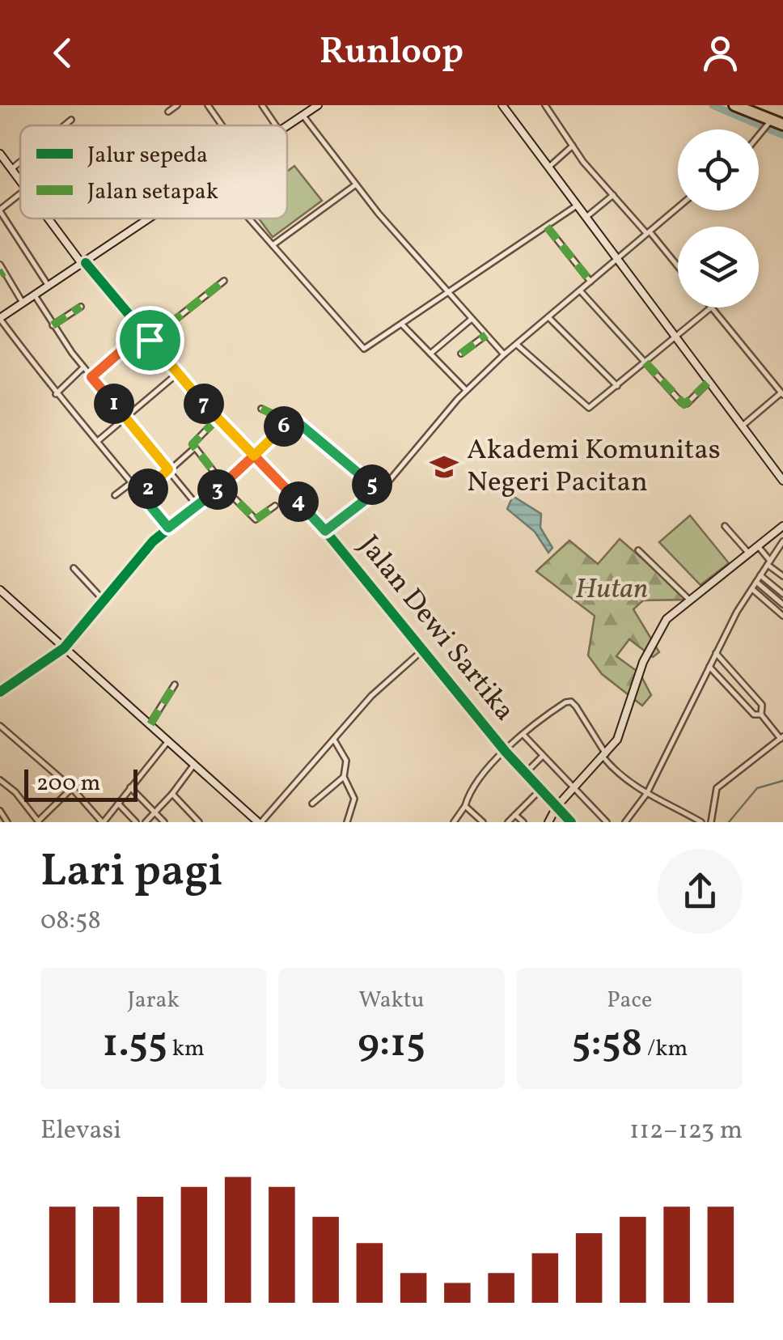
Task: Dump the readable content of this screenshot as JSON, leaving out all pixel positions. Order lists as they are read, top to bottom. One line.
{"streets":{"street":["Jalan Dewi Sartika"]},"parks":["Hutan"],"places":{"school or university":["Akademi Komunitas Negeri Pacitan"]},"legend":["Jalur sepeda","Jalan setapak"],"scale_bar":"200 m","page":{"header":"Runloop","pins":["1","7","6","5","2","3","4"],"scale":"200 m","heading":["Lari pagi","08:58"],"stats":[["Jarak","1.55 km"],["Waktu","9:15"],["Pace","5:58 /km"]],"chart":["Elevasi","112–123 m"]}}
